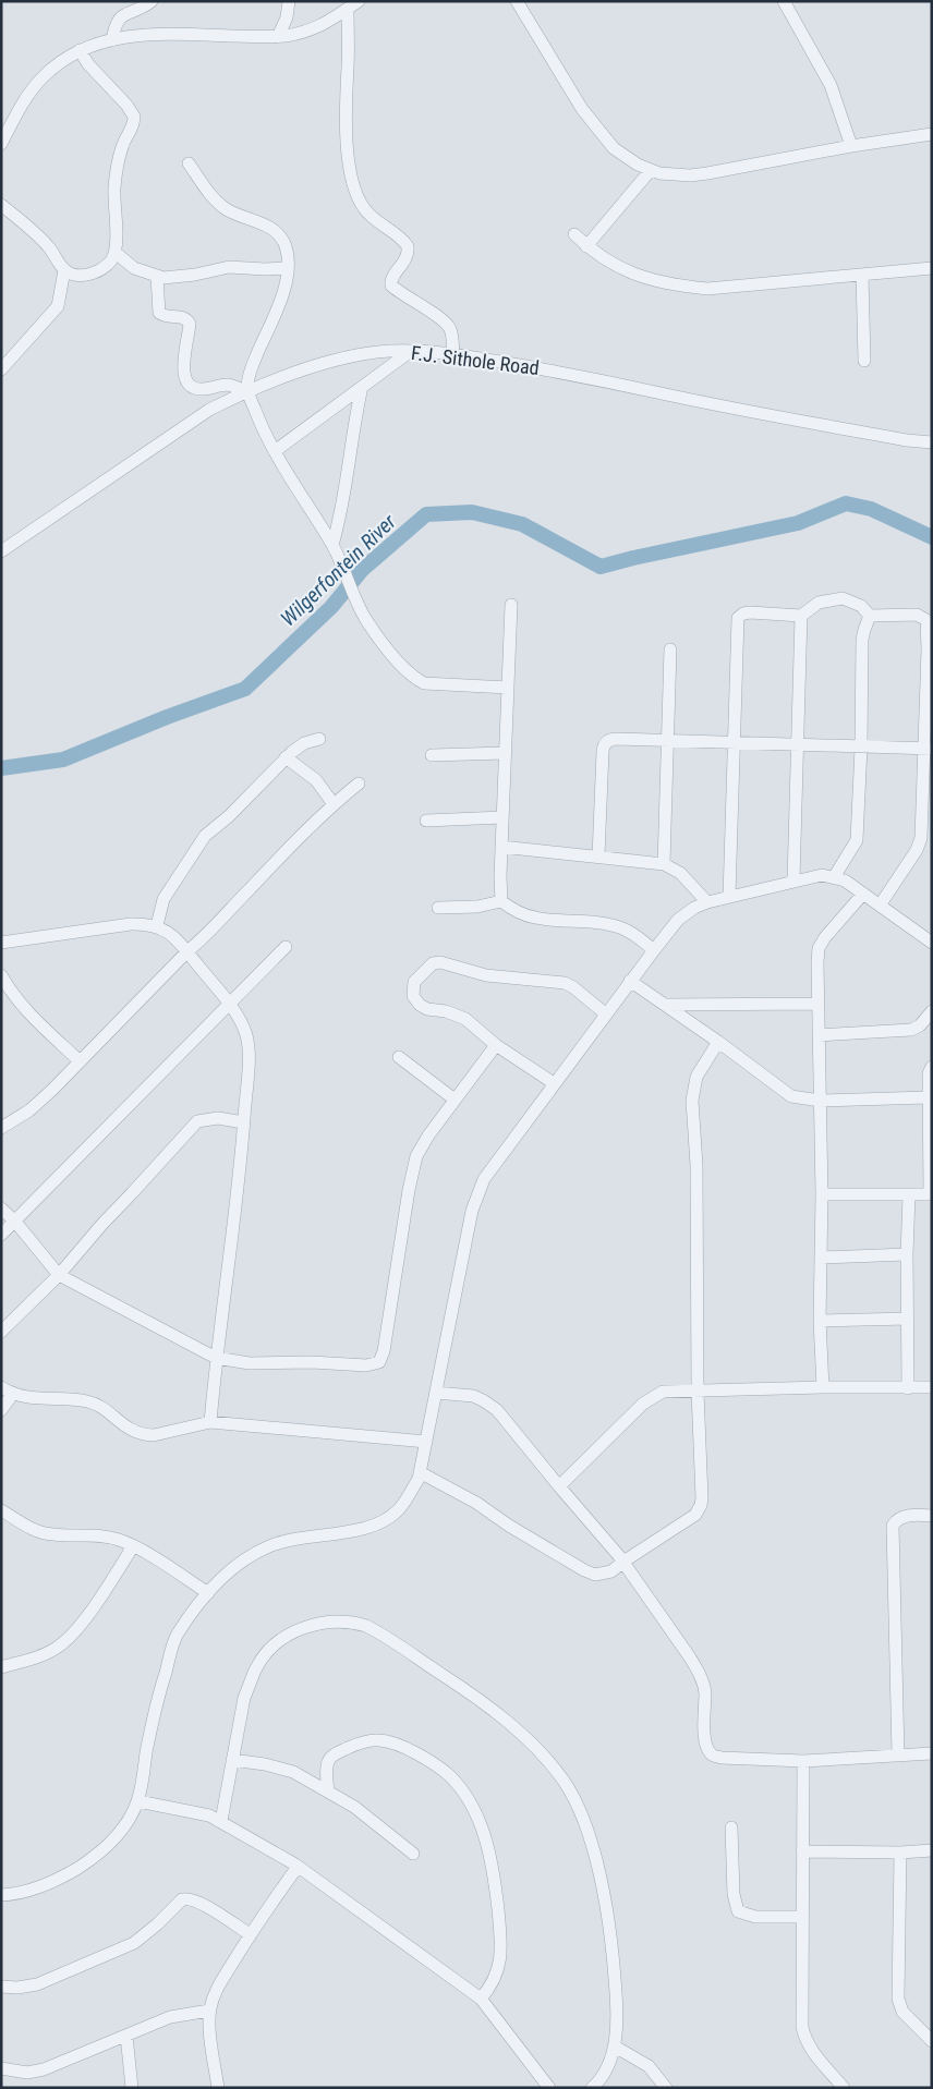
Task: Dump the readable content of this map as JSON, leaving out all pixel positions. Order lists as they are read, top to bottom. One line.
{"streets":{"street":["F.J. Sithole Road"]},"water":["Wilgerfontein River"]}
